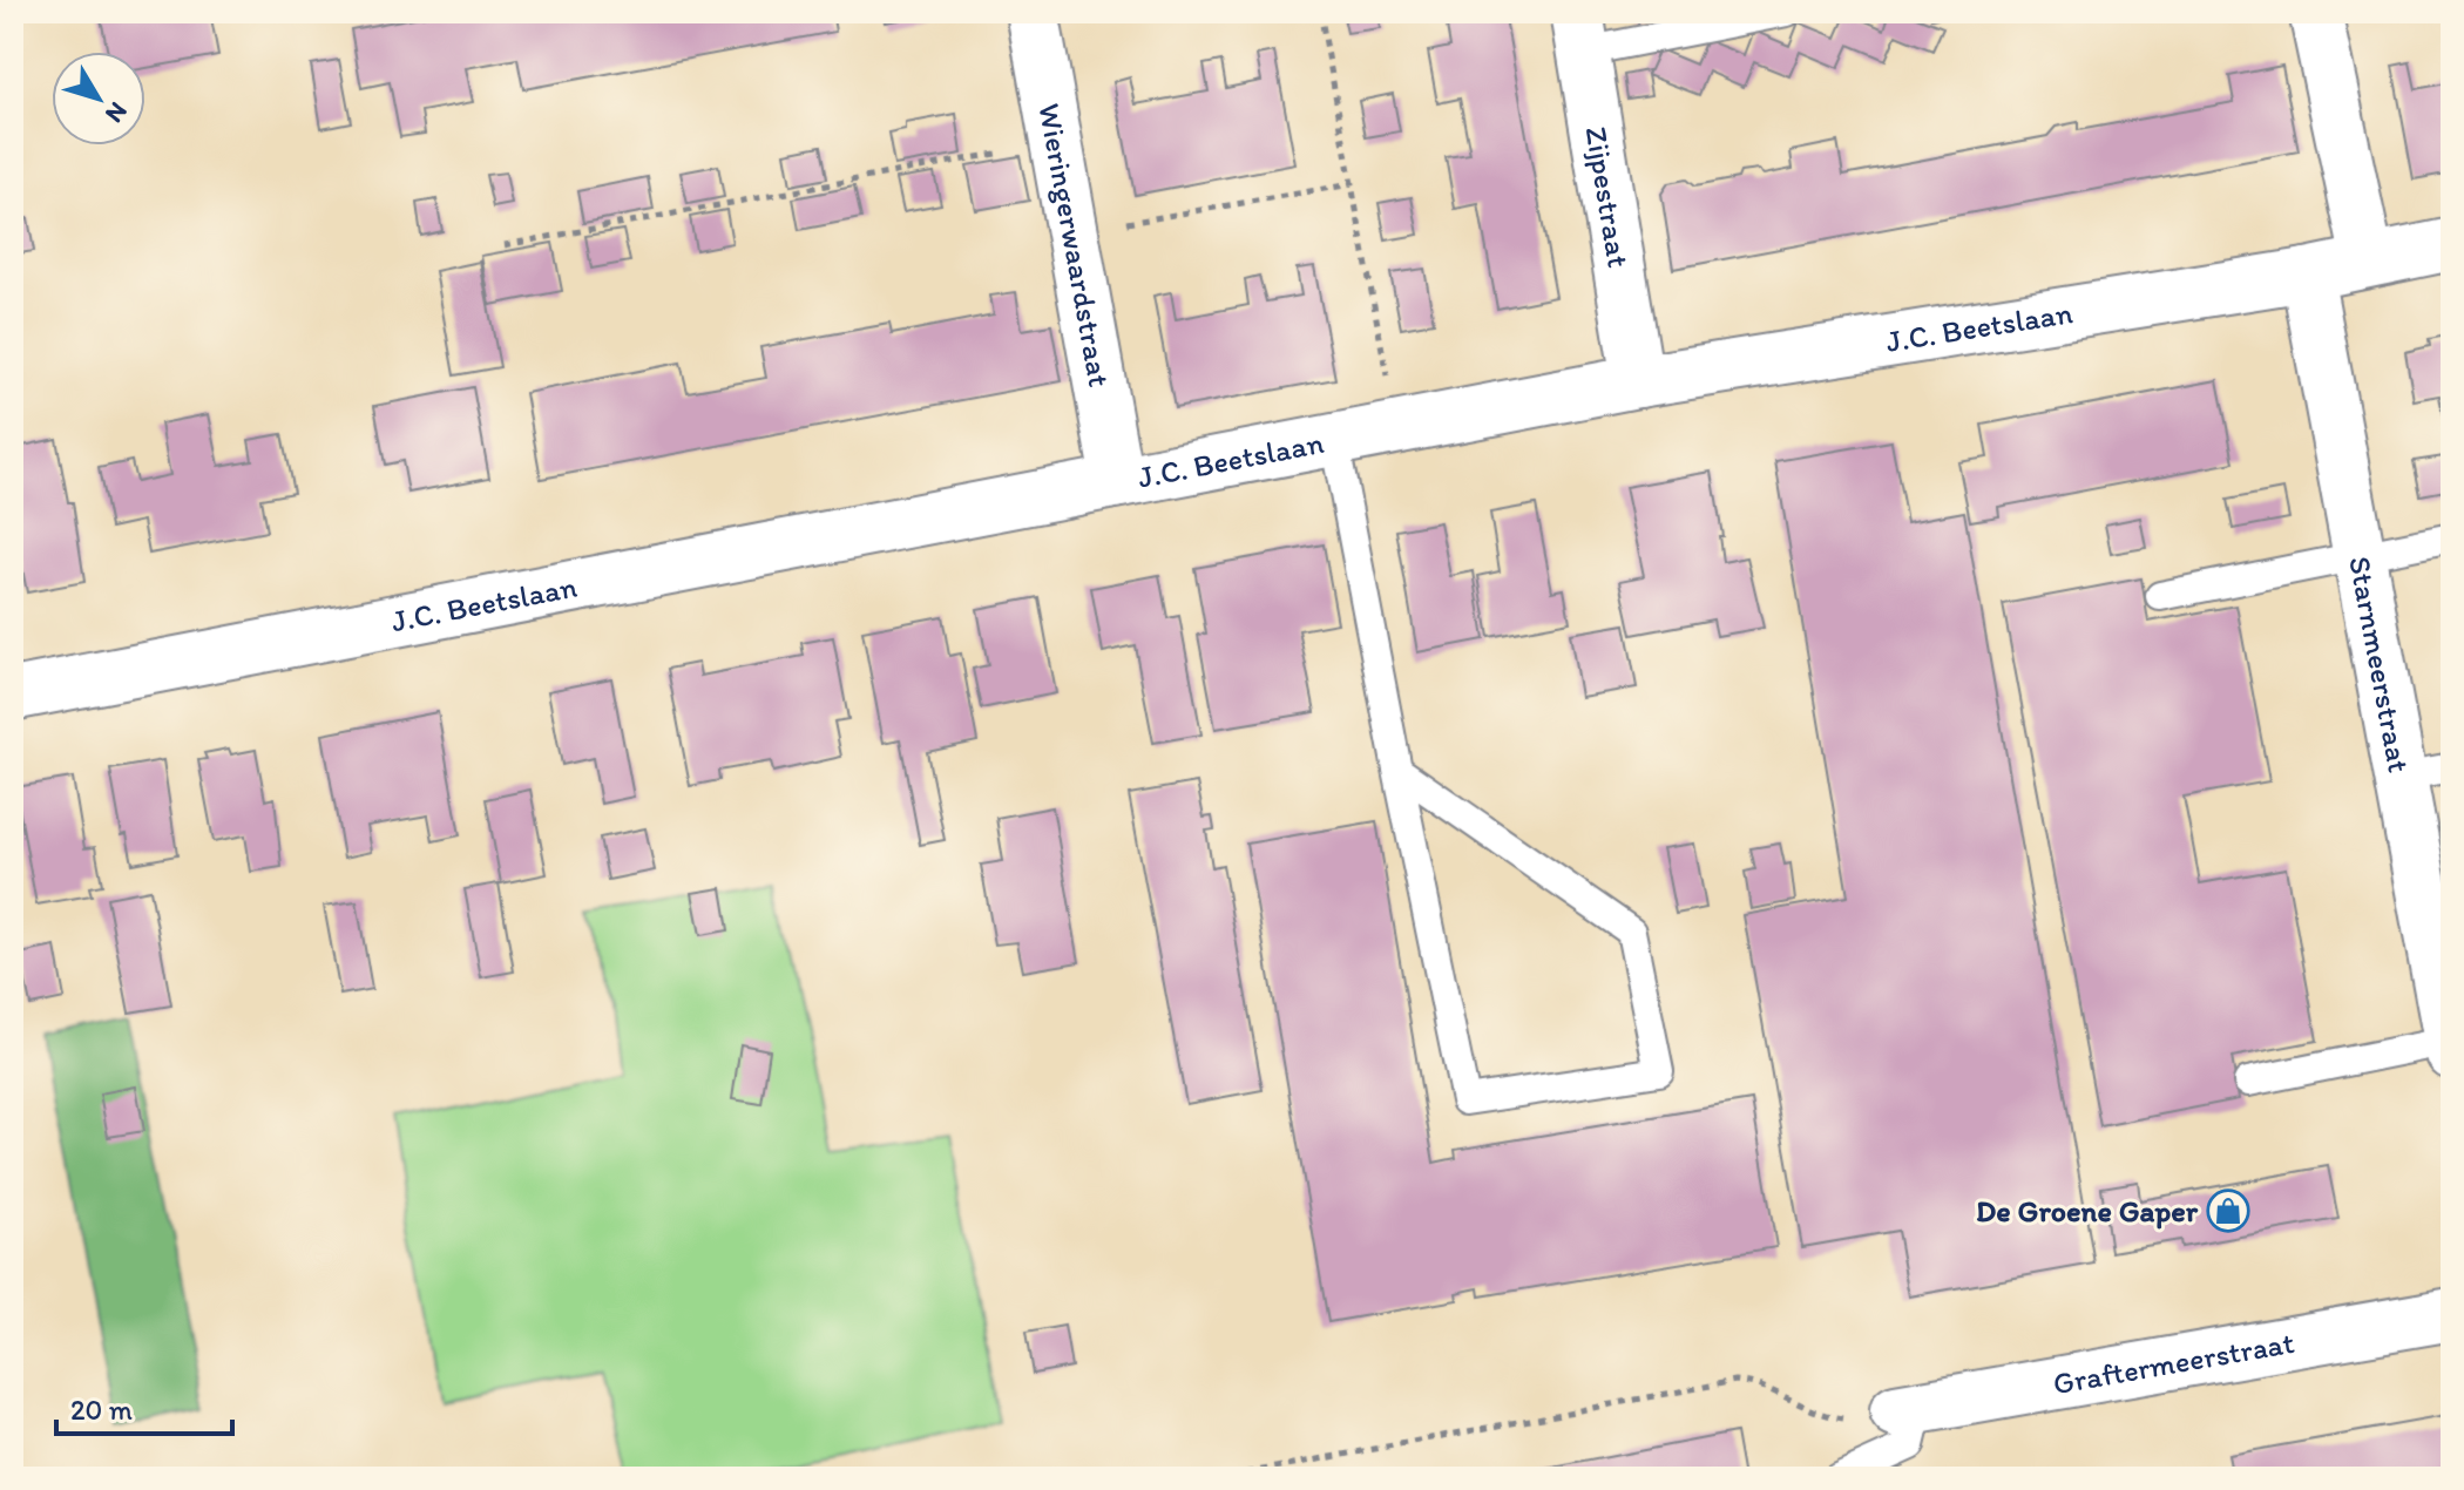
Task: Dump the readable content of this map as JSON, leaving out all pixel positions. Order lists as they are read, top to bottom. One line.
{"streets":{"street":["Zijpestraat","Wieringerwaardstraat","J.C. Beetslaan","Starnmeerstraat","Graftermeerstraat"]},"crossings":[["Zijpestraat","J.C. Beetslaan"],["Wieringerwaardstraat","J.C. Beetslaan"],["J.C. Beetslaan","Starnmeerstraat"]],"places":{"shop":["De Groene Gaper"]},"scale_bar":"20 m","north":"bottom right"}
